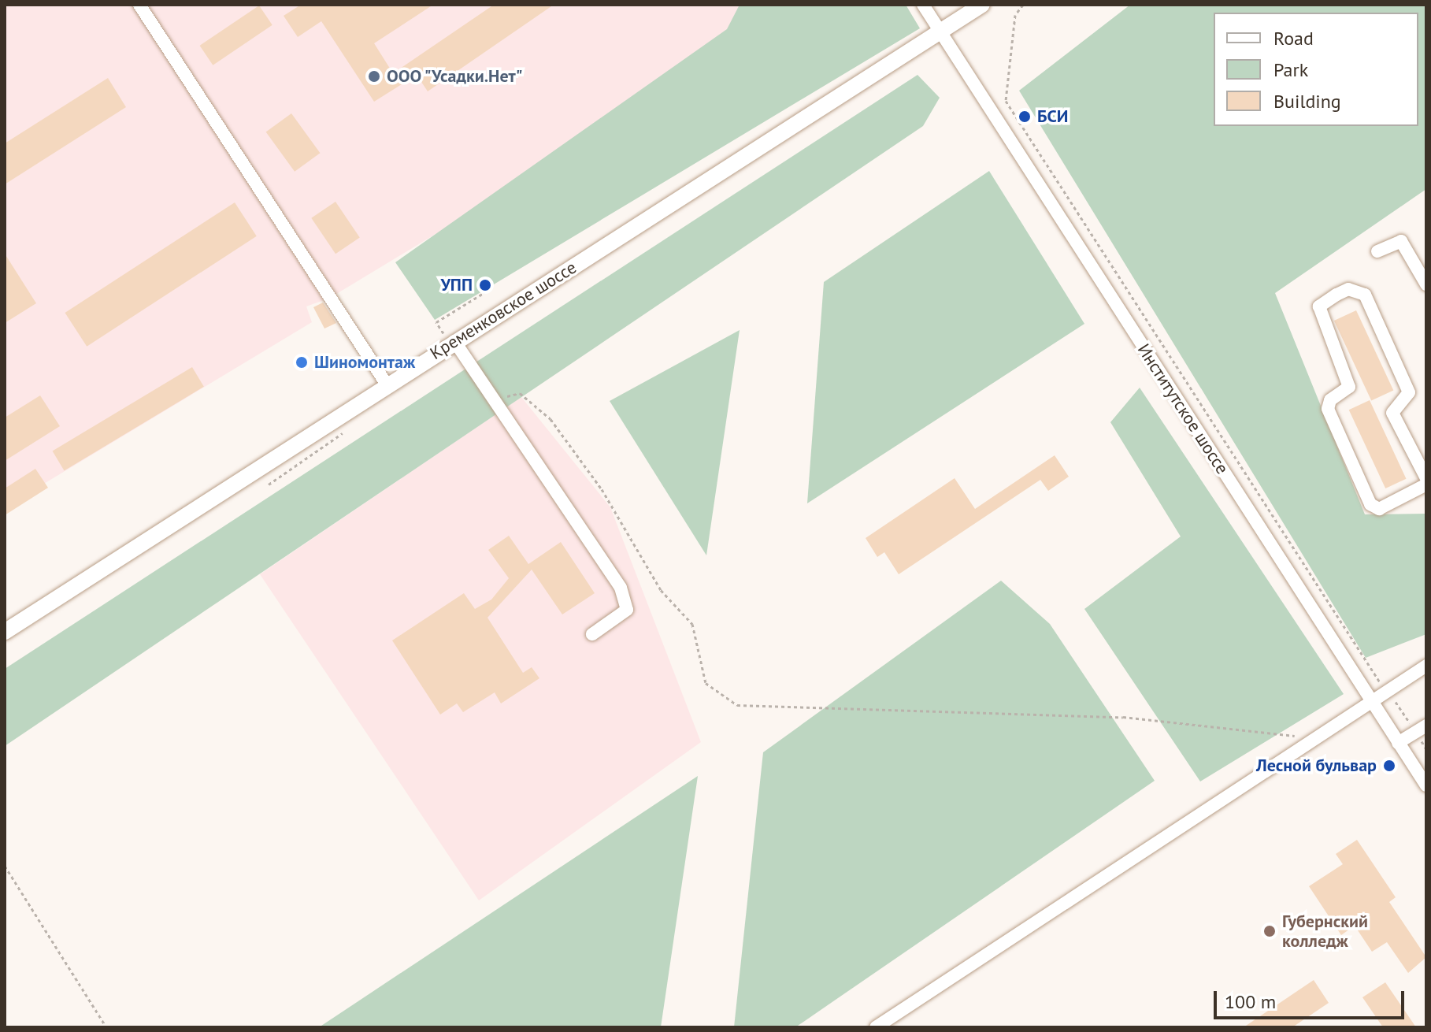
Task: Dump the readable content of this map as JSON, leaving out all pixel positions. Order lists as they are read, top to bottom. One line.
{"streets":{"main road":["Кременковское шоссе"],"street":["Институтское шоссе"]},"crossings":[["Кременковское шоссе","Институтское шоссе"]],"places":["ООО \"Усадки.Нет\"","БСИ","УПП","Шиномонтаж","Лесной бульвар","Губернский колледж"],"legend":["Road","Park","Building"],"scale_bar":"100 m"}
